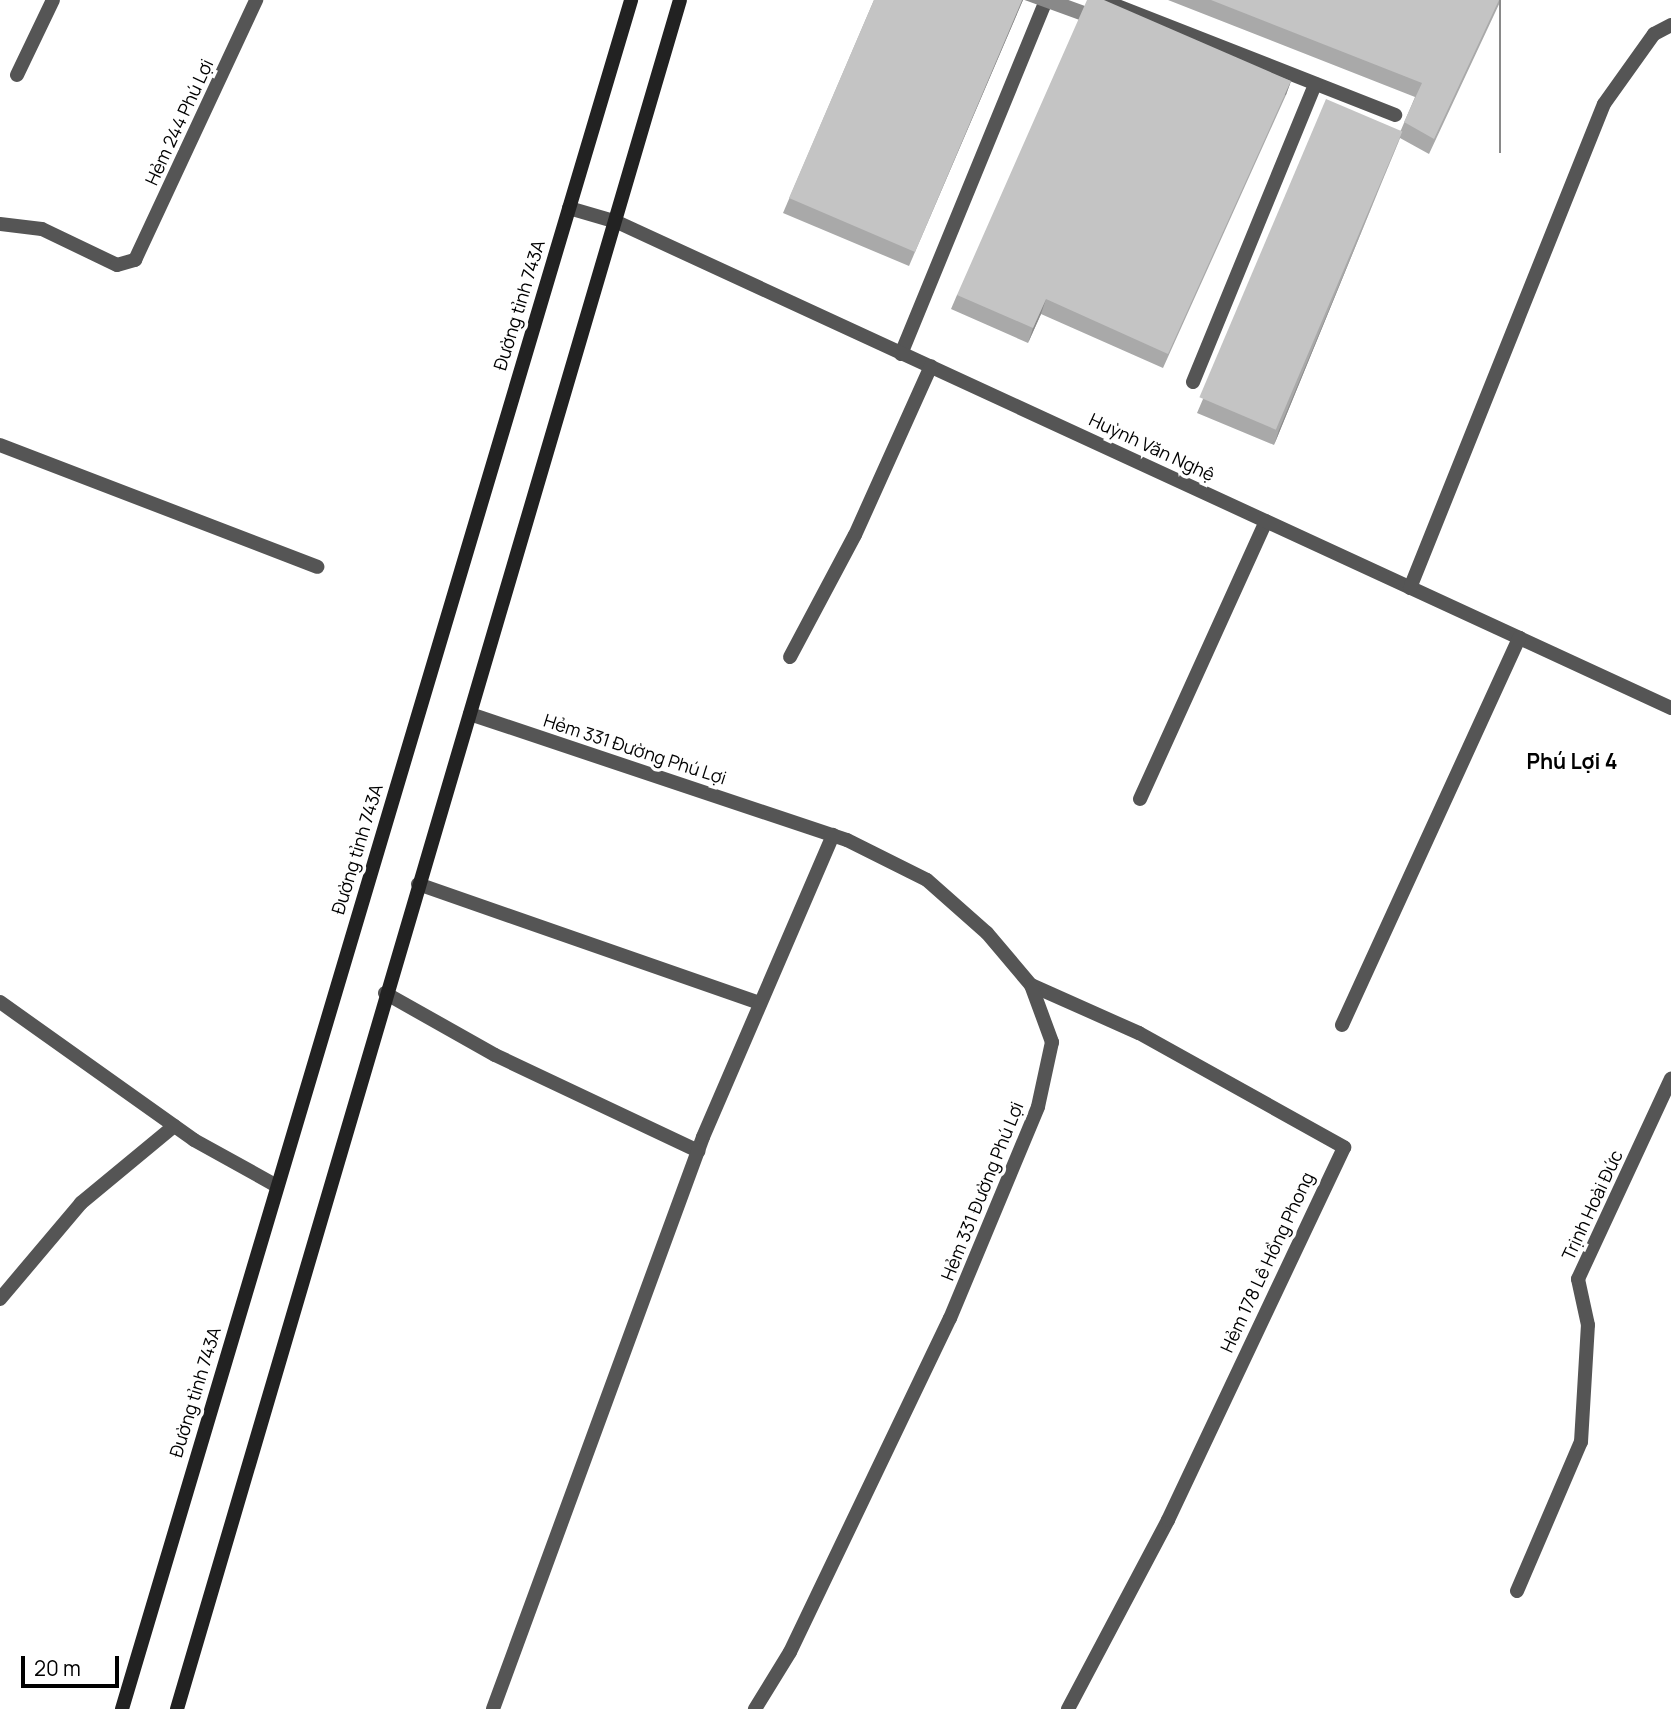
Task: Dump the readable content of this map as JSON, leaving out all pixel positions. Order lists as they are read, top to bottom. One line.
{"streets":{"main road":["Đường tỉnh 743A"],"street":["Hẻm 244 Phú Lợi","Huỳnh Văn Nghệ","Hẻm 331 Đường Phú Lợi","Trịnh Hoài Đức","Hẻm 178 Lê Hồng Phong"]},"crossings":[["Đường tỉnh 743A","Huỳnh Văn Nghệ"],["Hẻm 331 Đường Phú Lợi","Hẻm 178 Lê Hồng Phong"]],"districts":["Phú Lợi 4"],"scale_bar":"20 m"}
